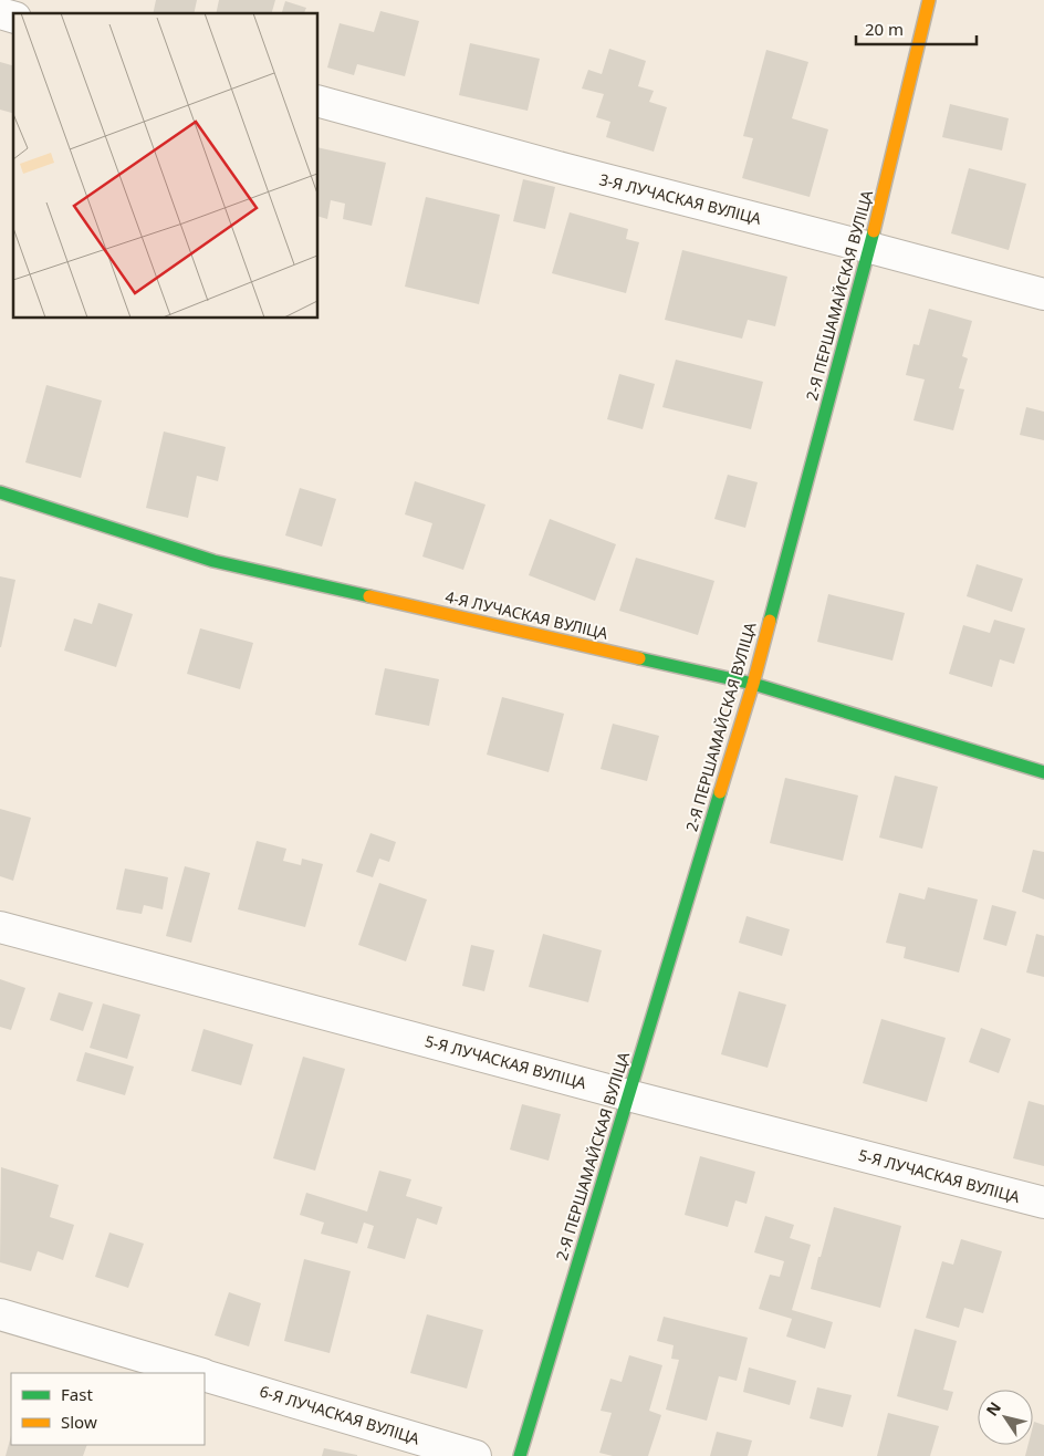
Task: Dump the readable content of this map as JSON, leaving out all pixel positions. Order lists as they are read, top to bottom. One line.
{"streets":{"street":["3-Я ЛУЧАСКАЯ ВУЛІЦА","2-Я ПЕРШАМАЙСКАЯ ВУЛІЦА","4-Я ЛУЧАСКАЯ ВУЛІЦА","5-Я ЛУЧАСКАЯ ВУЛІЦА","6-Я ЛУЧАСКАЯ ВУЛІЦА"]},"crossings":[["3-Я ЛУЧАСКАЯ ВУЛІЦА","2-Я ПЕРШАМАЙСКАЯ ВУЛІЦА"],["2-Я ПЕРШАМАЙСКАЯ ВУЛІЦА","4-Я ЛУЧАСКАЯ ВУЛІЦА"],["2-Я ПЕРШАМАЙСКАЯ ВУЛІЦА","5-Я ЛУЧАСКАЯ ВУЛІЦА"]],"legend":["Fast","Slow"],"scale_bar":"20 m","north":"top left"}
